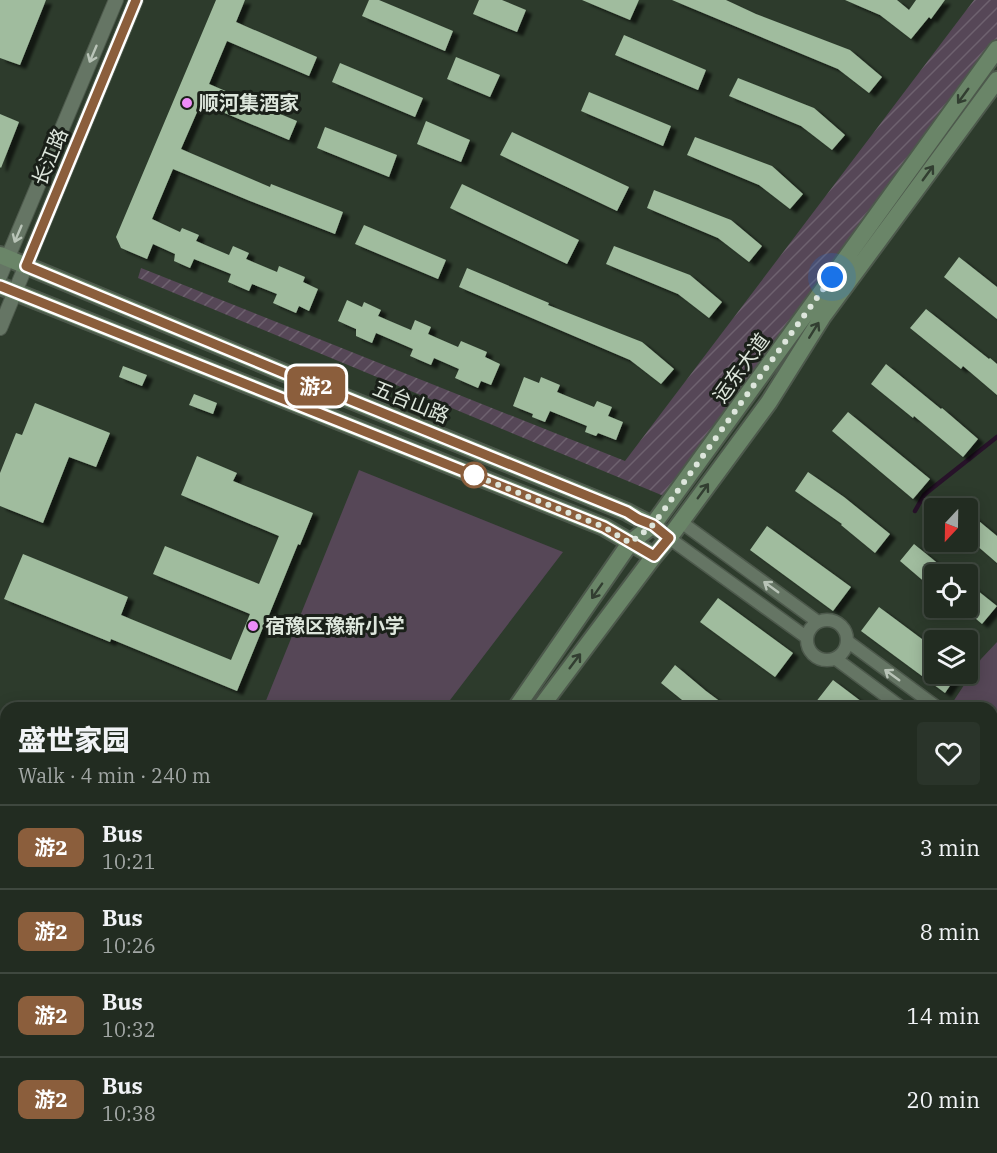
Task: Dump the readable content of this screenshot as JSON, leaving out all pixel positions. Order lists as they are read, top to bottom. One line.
{"streets":{"main road":["运东大道","五台山路"],"street":["长江路"]},"crossings":[["长江路","五台山路"],["运东大道","五台山路"]],"places":["顺河集酒家","宿豫区豫新小学"],"lines":["bus line 游2"],"north":"bottom","page":{"on_map":"游2","heading":["盛世家园","Walk · 4 min · 240 m"],"list":[{"mark":"游2","name":"Bus","note":"10:21","value":"3 min"},{"mark":"游2","name":"Bus","note":"10:26","value":"8 min"},{"mark":"游2","name":"Bus","note":"10:32","value":"14 min"},{"mark":"游2","name":"Bus","note":"10:38","value":"20 min"}]}}
